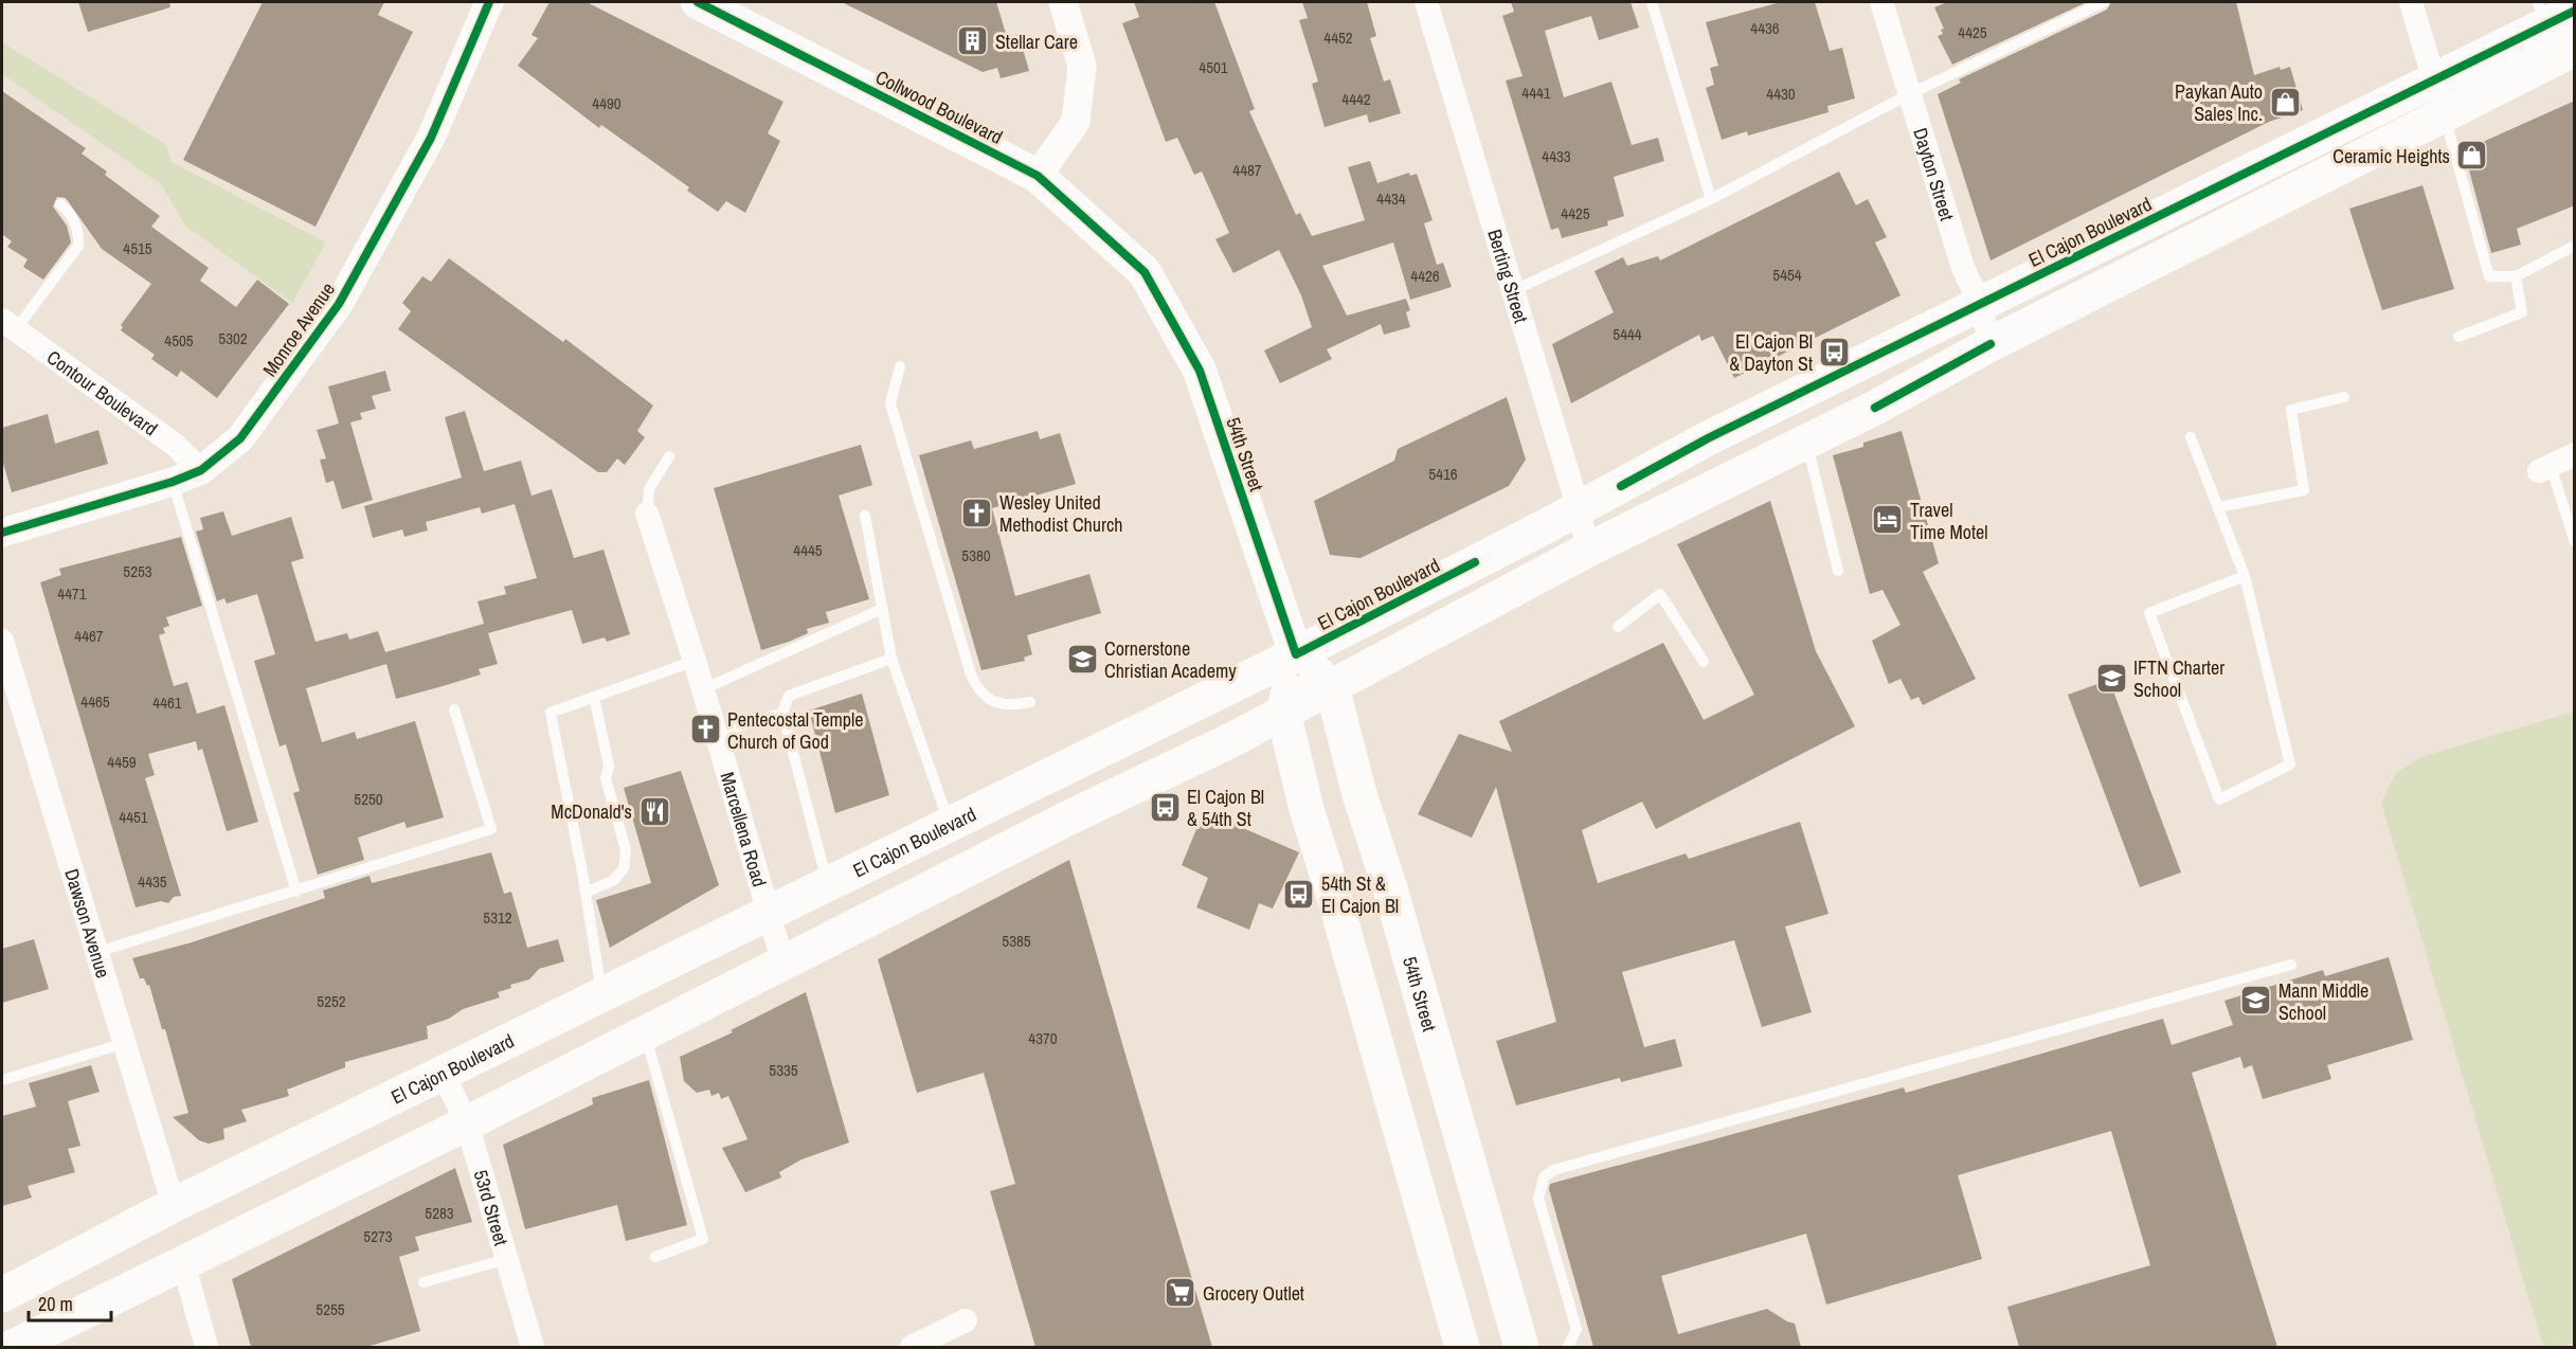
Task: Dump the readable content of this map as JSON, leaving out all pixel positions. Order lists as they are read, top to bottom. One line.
{"streets":{"main road":["Collwood Boulevard","El Cajon Boulevard","54th Street"],"street":["Dayton Street","Berting Street","Monroe Avenue","Contour Boulevard","Marcellena Road","Dawson Avenue","53rd Street"]},"crossings":[["Collwood Boulevard","54th Street"],["Dayton Street","El Cajon Boulevard"],["El Cajon Boulevard","Berting Street"],["El Cajon Boulevard","54th Street"],["El Cajon Boulevard","Marcellena Road"],["El Cajon Boulevard","Dawson Avenue"],["El Cajon Boulevard","53rd Street"],["Monroe Avenue","Contour Boulevard"]],"places":{"building":["Stellar Care"],"shop":["Paykan Auto Sales Inc.","Ceramic Heights"],"bus stop":["El Cajon Bl & Dayton St","El Cajon Bl & 54th St","54th St & El Cajon Bl"],"church":["Wesley United Methodist Church","Pentecostal Temple Church of God"],"hotel":["Travel Time Motel"],"school or university":["Cornerstone Christian Academy","IFTN Charter School","Mann Middle School"],"restaurant":["McDonald's"],"supermarket":["Grocery Outlet"]},"house_numbers":["4436","4425","4452","4501","4441","4430","4442","4490","4433","4487","4434","4425","4515","5454","4426","5444","5302","4505","5416","4445","5380","5253","4471","4467","4465","4461","4459","5250","4451","4435","5312","5385","5252","4370","5335","5283","5273","5255"],"scale_bar":"20 m"}
